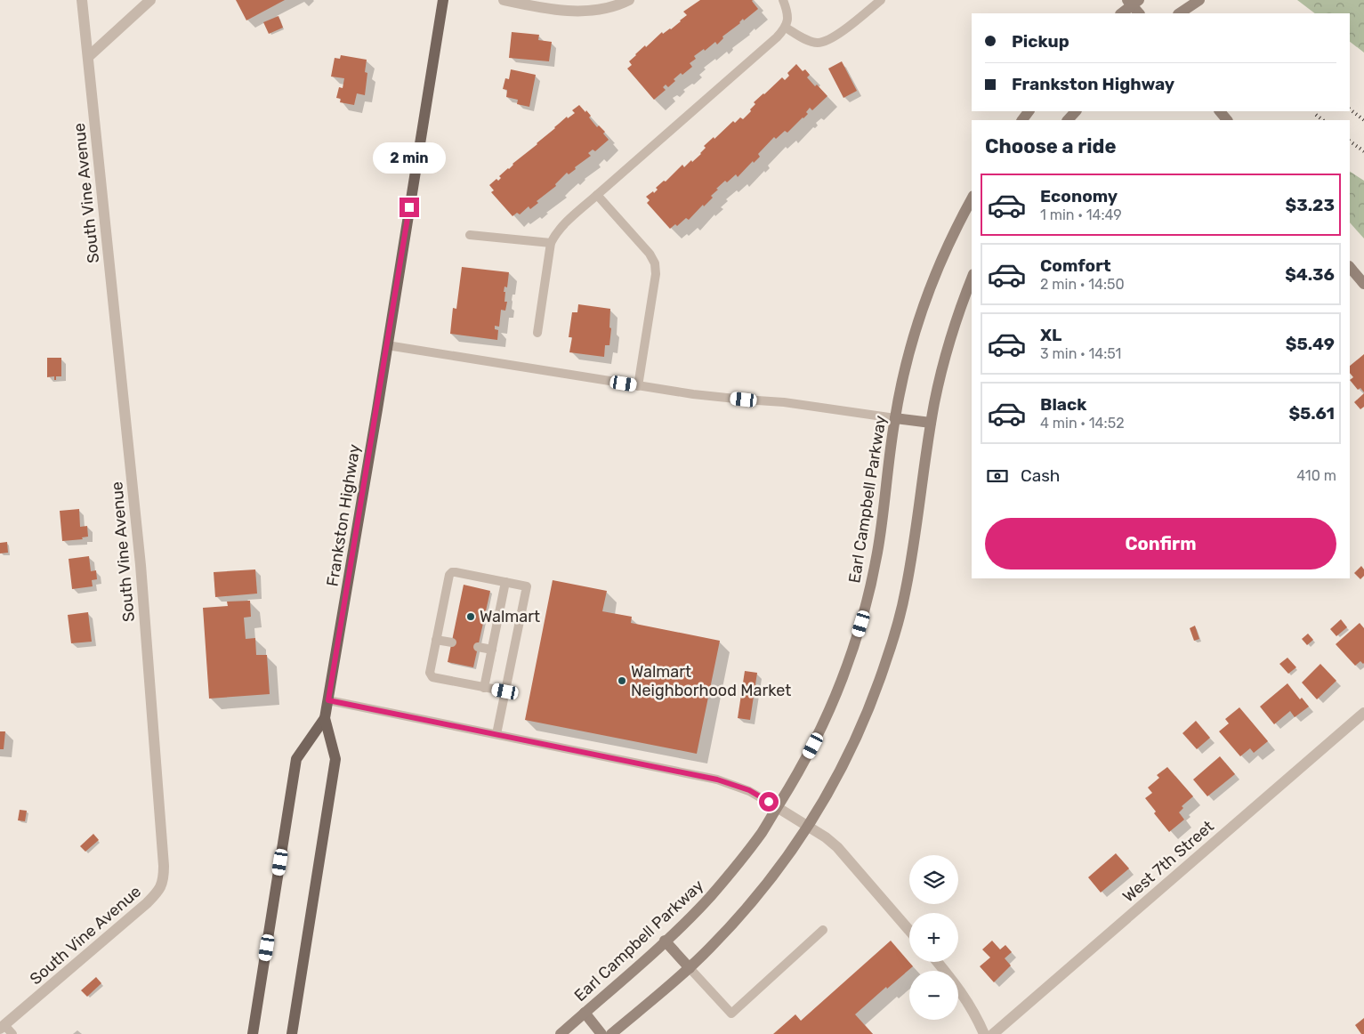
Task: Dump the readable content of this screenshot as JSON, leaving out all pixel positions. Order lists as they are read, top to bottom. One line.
{"streets":{"main road":["Earl Campbell Parkway","Frankston Highway"],"street":["South Vine Avenue","West 7th Street"]},"places":["Walmart","Walmart Neighborhood Market"],"page":{"banner":["Pickup","Frankston Highway"],"heading":"Choose a ride","bubble":"2 min","list":[{"name":"Economy","note":"1 min · 14:49","value":"$3.23"},{"name":"Comfort","note":"2 min · 14:50","value":"$4.36"},{"name":"XL","note":"3 min · 14:51","value":"$5.49"},{"name":"Black","note":"4 min · 14:52","value":"$5.61"}],"pay":["Cash","410 m"],"buttons":"Confirm","map_buttons":["+","−"]}}
